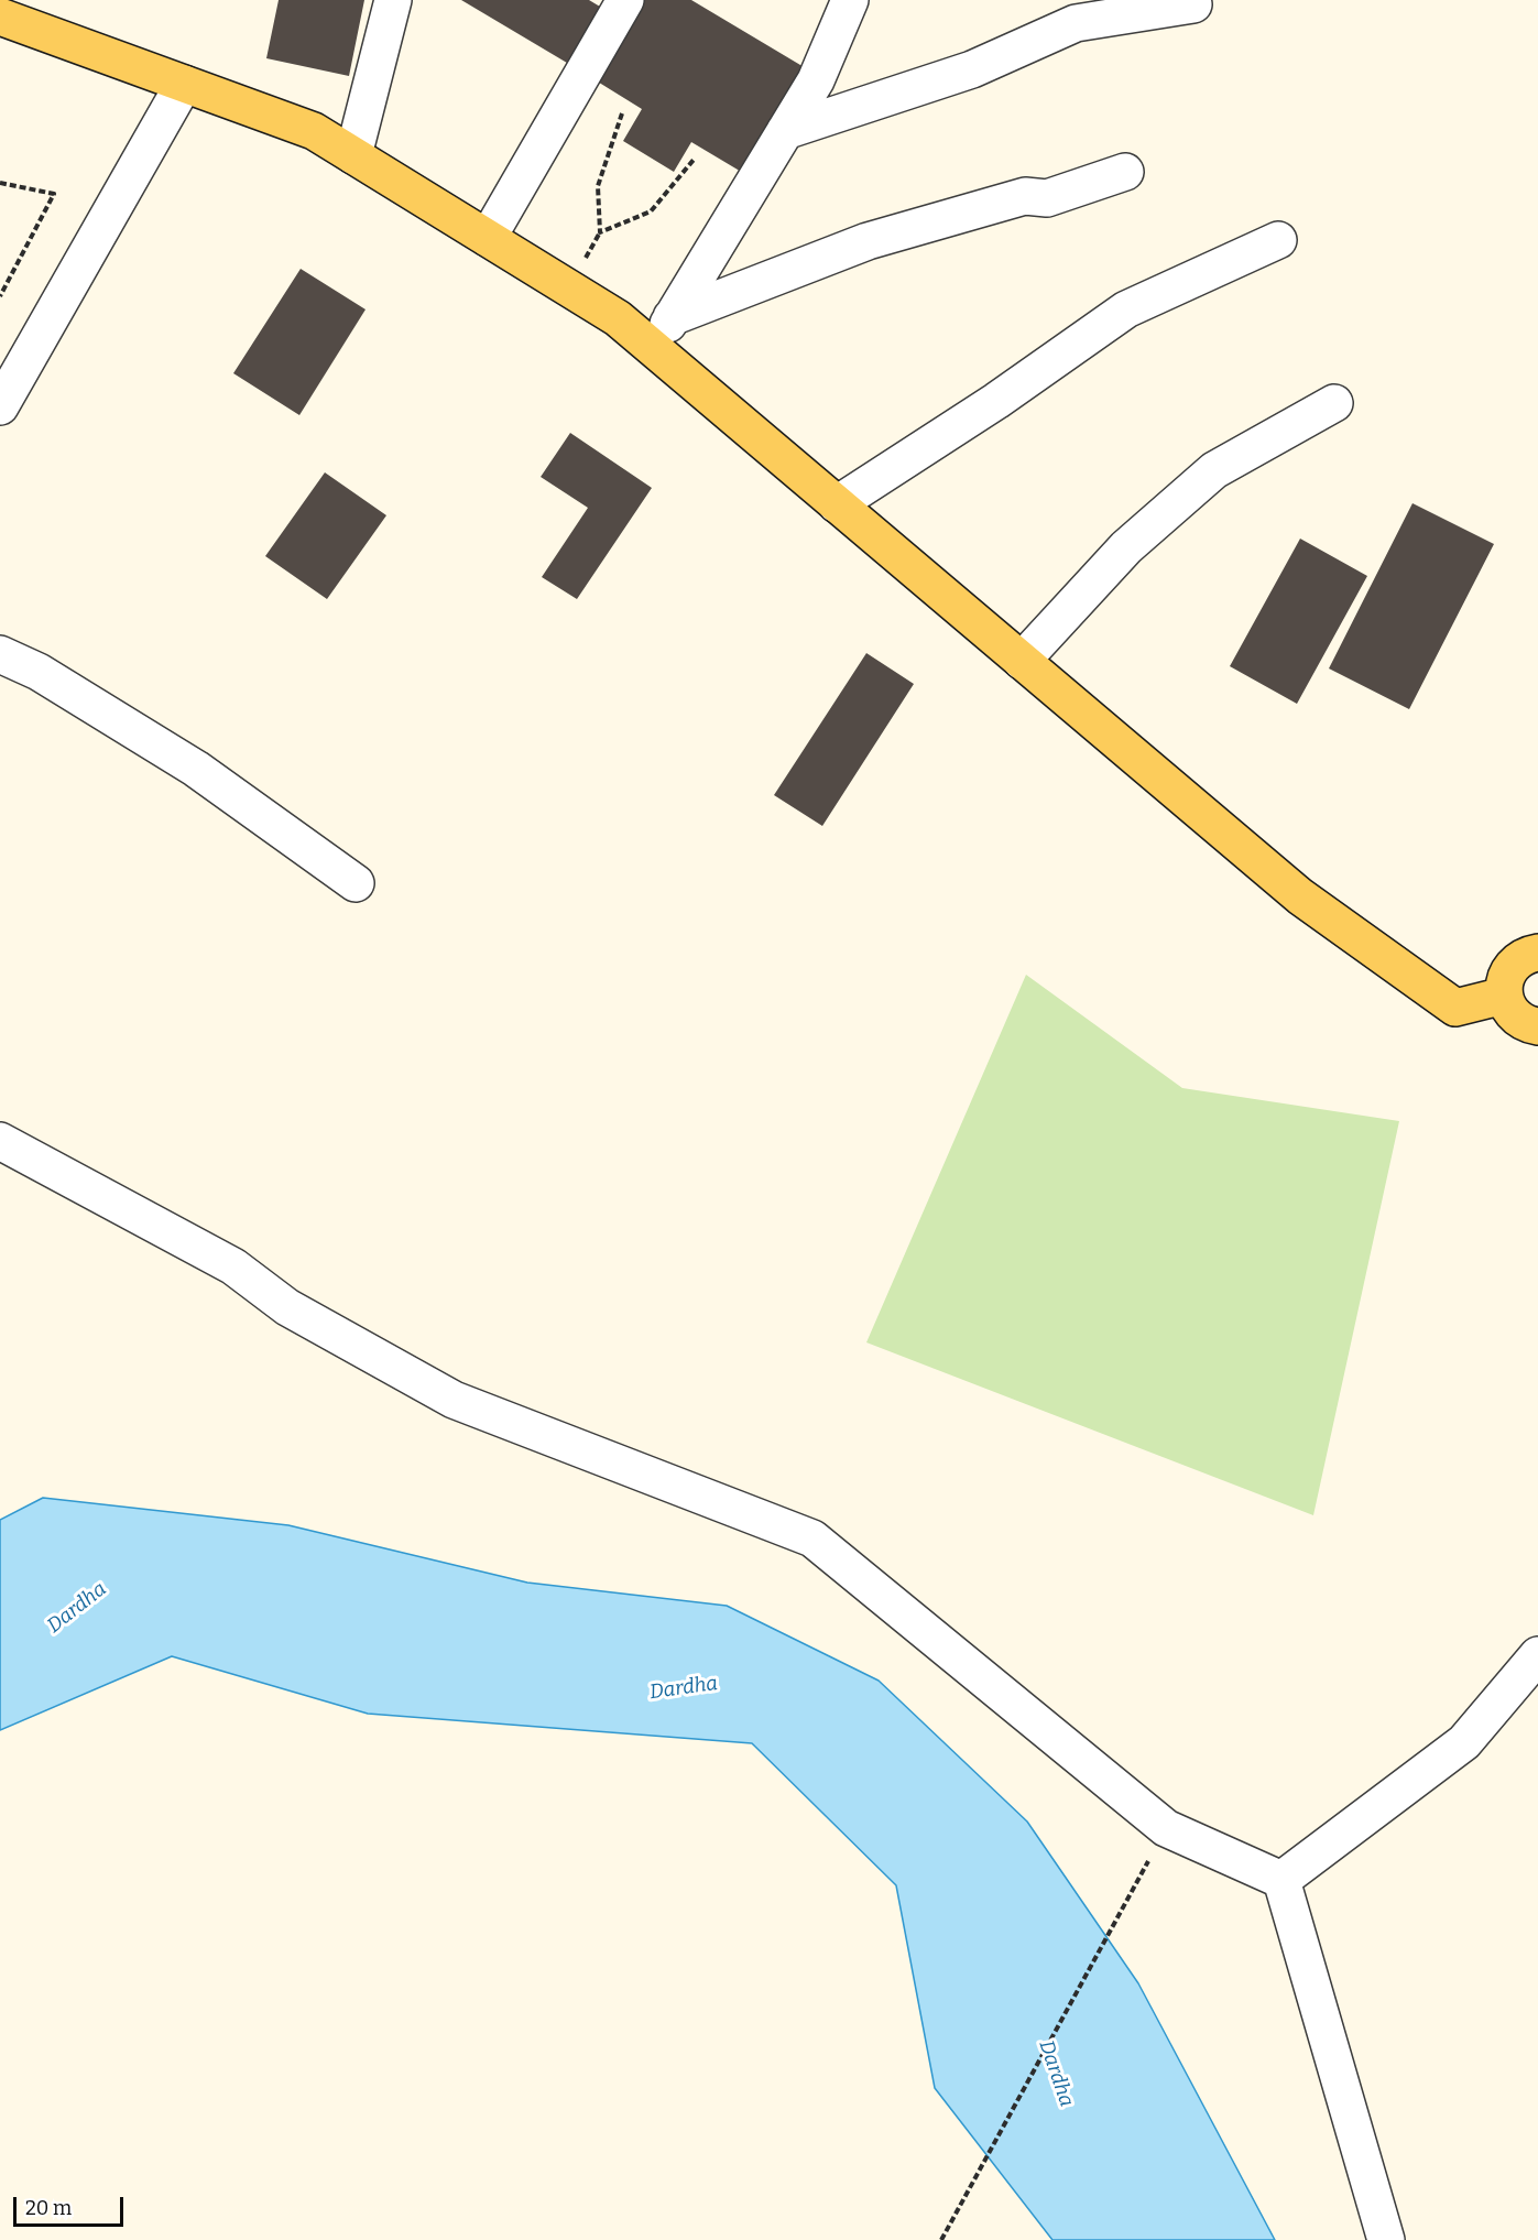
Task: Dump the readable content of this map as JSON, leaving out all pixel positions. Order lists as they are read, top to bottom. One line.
{"water":["Dardha"],"scale_bar":"20 m"}
